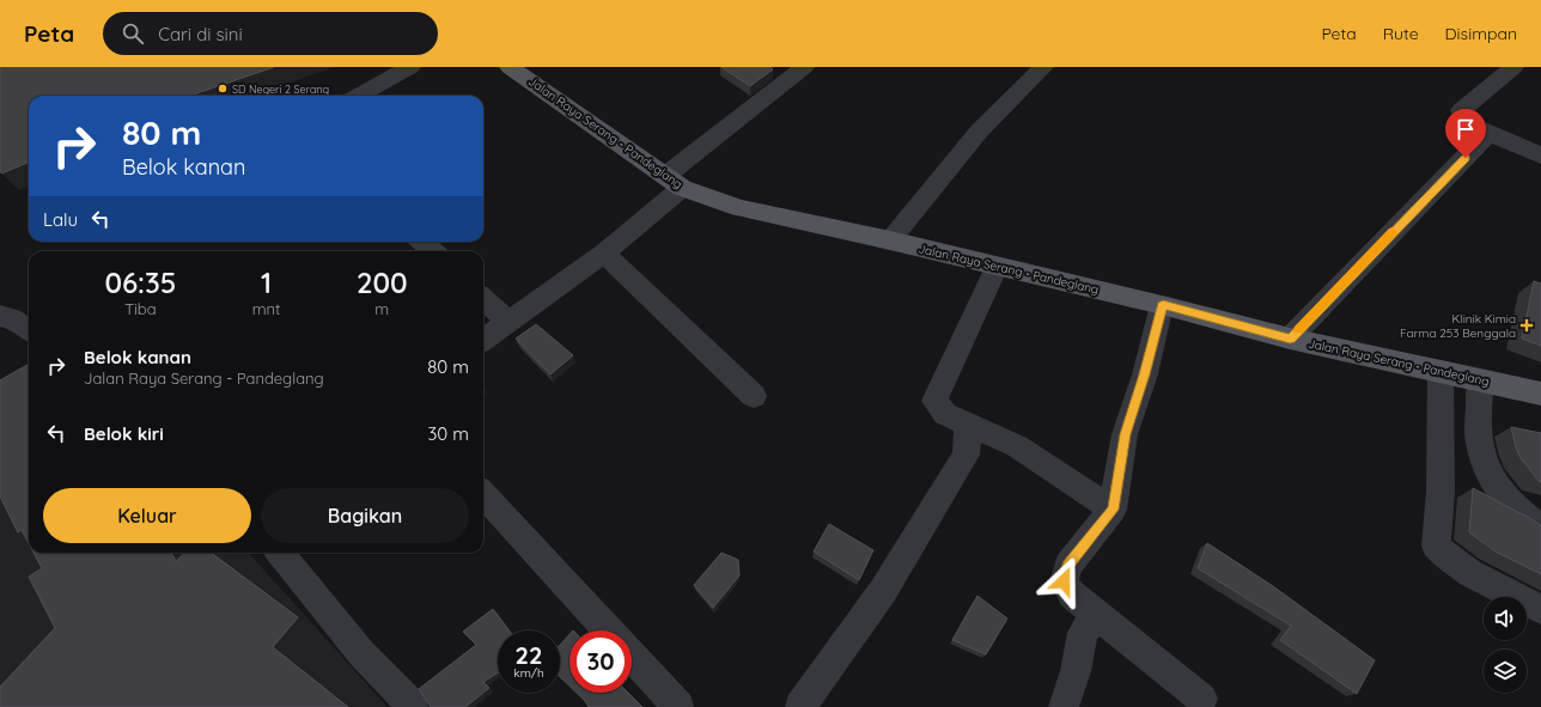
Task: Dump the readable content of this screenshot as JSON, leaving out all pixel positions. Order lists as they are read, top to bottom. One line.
{"streets":{"main road":["Jalan Raya Serang - Pandeglang"]},"places":{"other":["SD Negeri 2 Serang"],"health":["Klinik Kimia Farma 253 Benggala"]},"page":{"header":"Peta","search":"Cari di sini","nav":["Peta","Rute","Disimpan"],"turn":["80 m","Belok kanan"],"then":"Lalu","eta":["06:35","Tiba","1","mnt","200","m"],"list":[{"name":"Belok kanan","note":"Jalan Raya Serang - Pandeglang","value":"80 m"},{"name":"Belok kiri","value":"30 m"}],"buttons":["Keluar","Bagikan"],"speed":"22 km/h","limit":"30"}}
